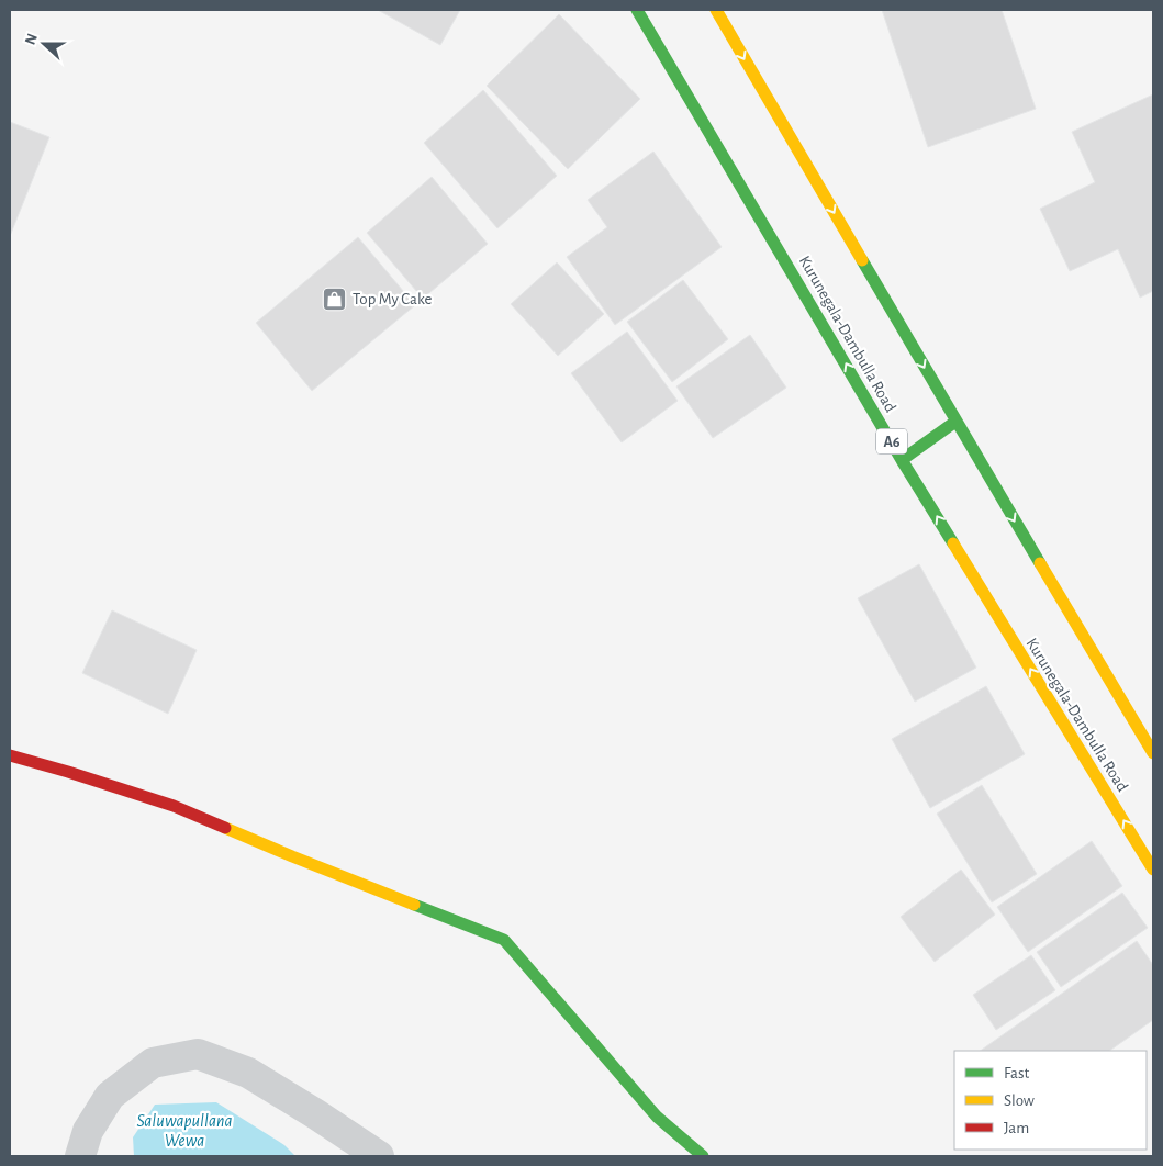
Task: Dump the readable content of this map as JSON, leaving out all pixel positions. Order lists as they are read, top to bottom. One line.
{"streets":{"main road":["Kurunegala-Dambulla Road","A6"]},"water":["Saluwapullana Wewa"],"places":{"shop":["Top My Cake"]},"legend":["Fast","Slow","Jam"],"north":"left"}
